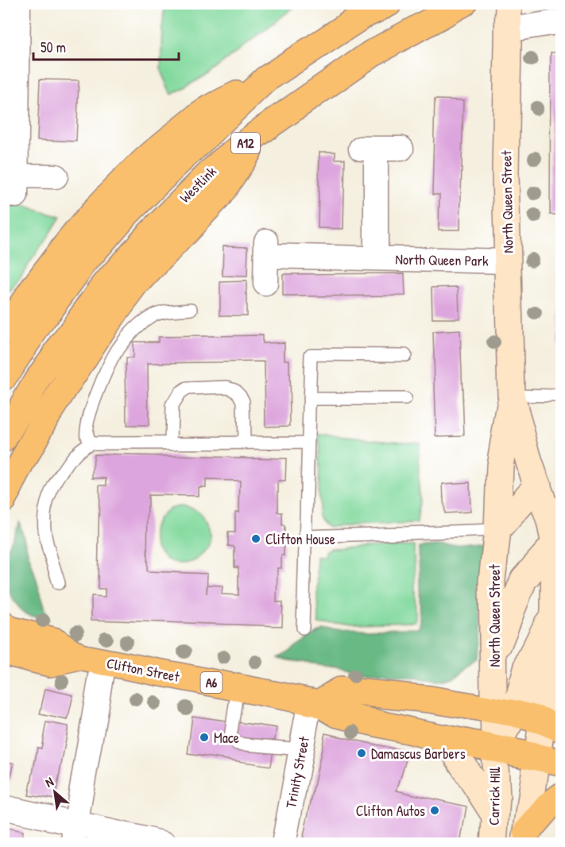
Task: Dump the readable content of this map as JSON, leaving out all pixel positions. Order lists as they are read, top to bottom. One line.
{"streets":{"main road":["A12","Westlink","North Queen Street","Clifton Street","A6","Carrick Hill"],"street":["North Queen Park","Trinity Street"]},"crossings":[["North Queen Street","North Queen Park"],["North Queen Street","A6"],["Clifton Street","A6"],["Clifton Street","Trinity Street"],["Clifton Street","Carrick Hill"],["A6","Carrick Hill"]],"places":["Clifton House","Mace","Damascus Barbers","Clifton Autos"],"scale_bar":"50 m","north":"top left"}
